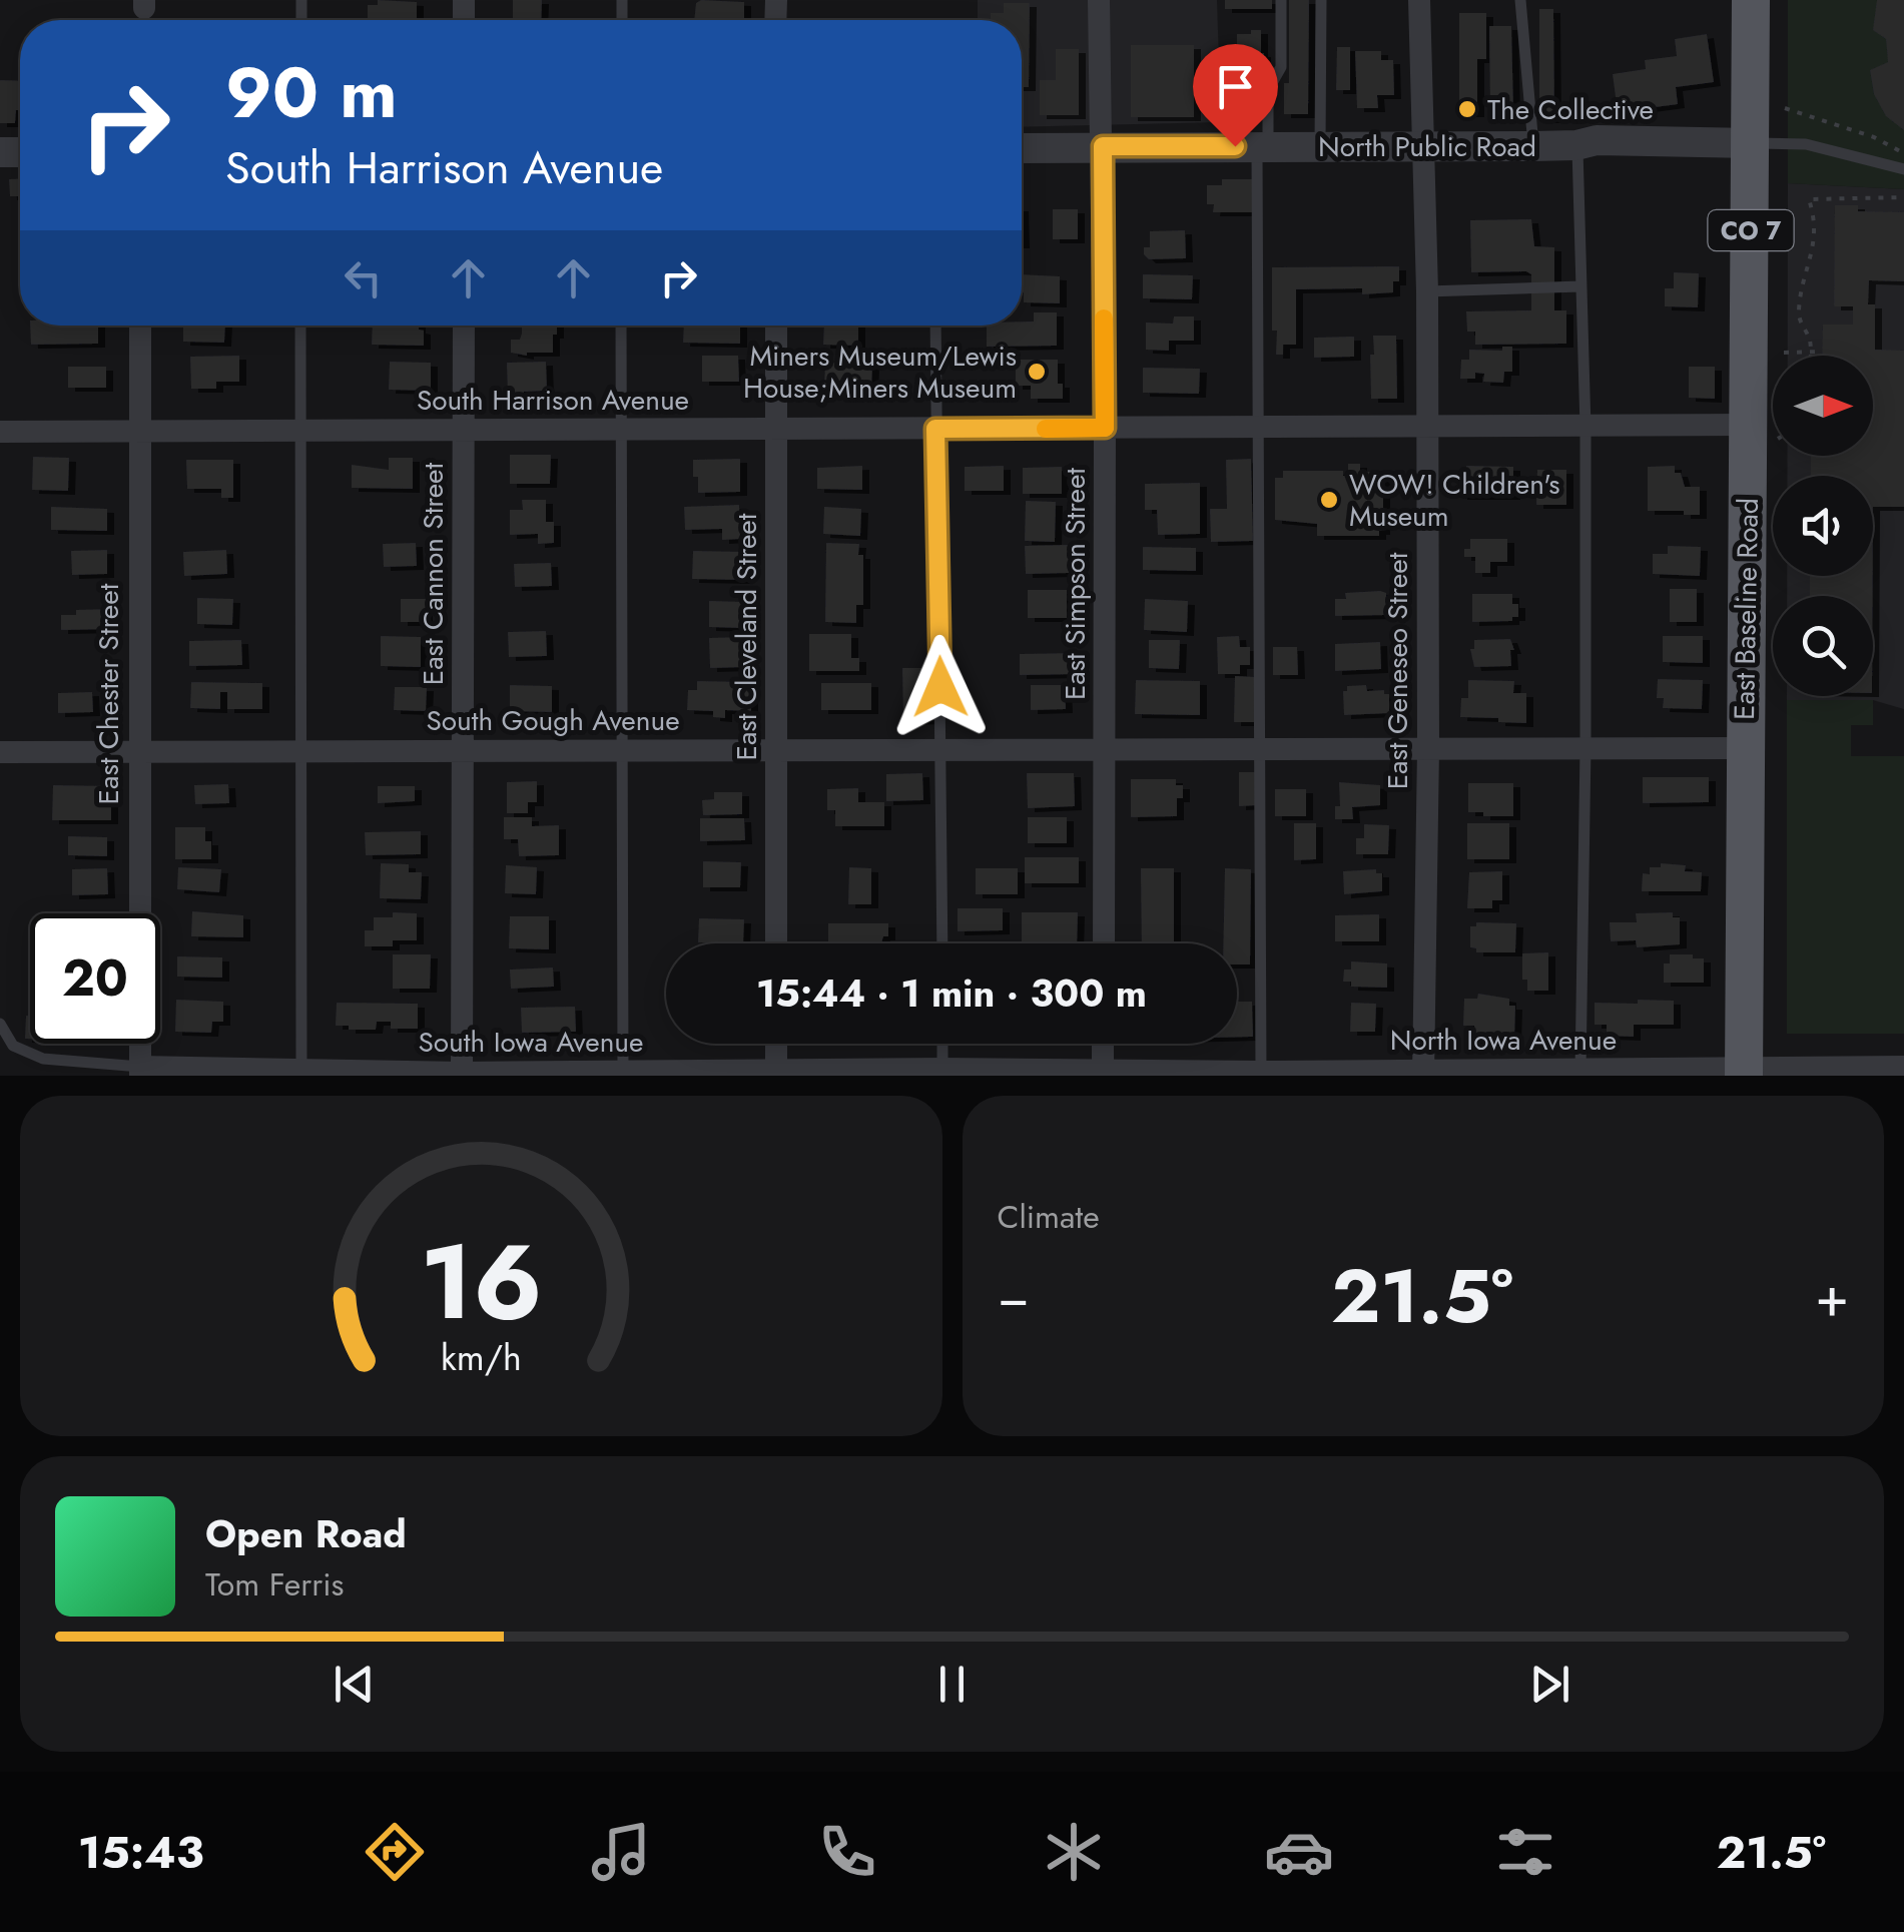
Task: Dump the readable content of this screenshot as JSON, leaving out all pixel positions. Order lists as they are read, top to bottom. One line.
{"streets":{"main road":["CO 7","East Baseline Road"],"street":["North Public Road","South Harrison Avenue","East Cannon Street","East Simpson Street","East Cleveland Street","East Geneseo Street","East Chester Street","South Gough Avenue","North Iowa Avenue","South Iowa Avenue"]},"crossings":[["North Public Road","CO 7"],["North Public Road","East Simpson Street"],["North Public Road","East Baseline Road"],["North Public Road","East Geneseo Street"],["CO 7","East Baseline Road"],["South Harrison Avenue","East Cannon Street"],["South Harrison Avenue","East Simpson Street"],["South Harrison Avenue","East Baseline Road"],["South Harrison Avenue","East Cleveland Street"],["South Harrison Avenue","East Geneseo Street"],["South Harrison Avenue","East Chester Street"],["East Cannon Street","South Gough Avenue"],["East Cannon Street","South Iowa Avenue"],["East Simpson Street","South Gough Avenue"],["East Baseline Road","South Gough Avenue"],["East Baseline Road","North Iowa Avenue"],["East Cleveland Street","South Gough Avenue"],["East Geneseo Street","South Gough Avenue"],["East Geneseo Street","North Iowa Avenue"],["East Chester Street","South Gough Avenue"],["East Chester Street","South Iowa Avenue"],["North Iowa Avenue","South Iowa Avenue"]],"places":["The Collective","Miners Museum/Lewis House;Miners Museum","WOW! Children's Museum"],"north":"right","page":{"turn":["90 m","South Harrison Avenue"],"limit":"20","trip":"15:44 · 1 min · 300 m","tile":"Climate","heat":["−","21.5°","+"],"song":["Open Road","Tom Ferris"],"tabs":["15:43","21.5°"],"gauge":["16","km/h"]}}
